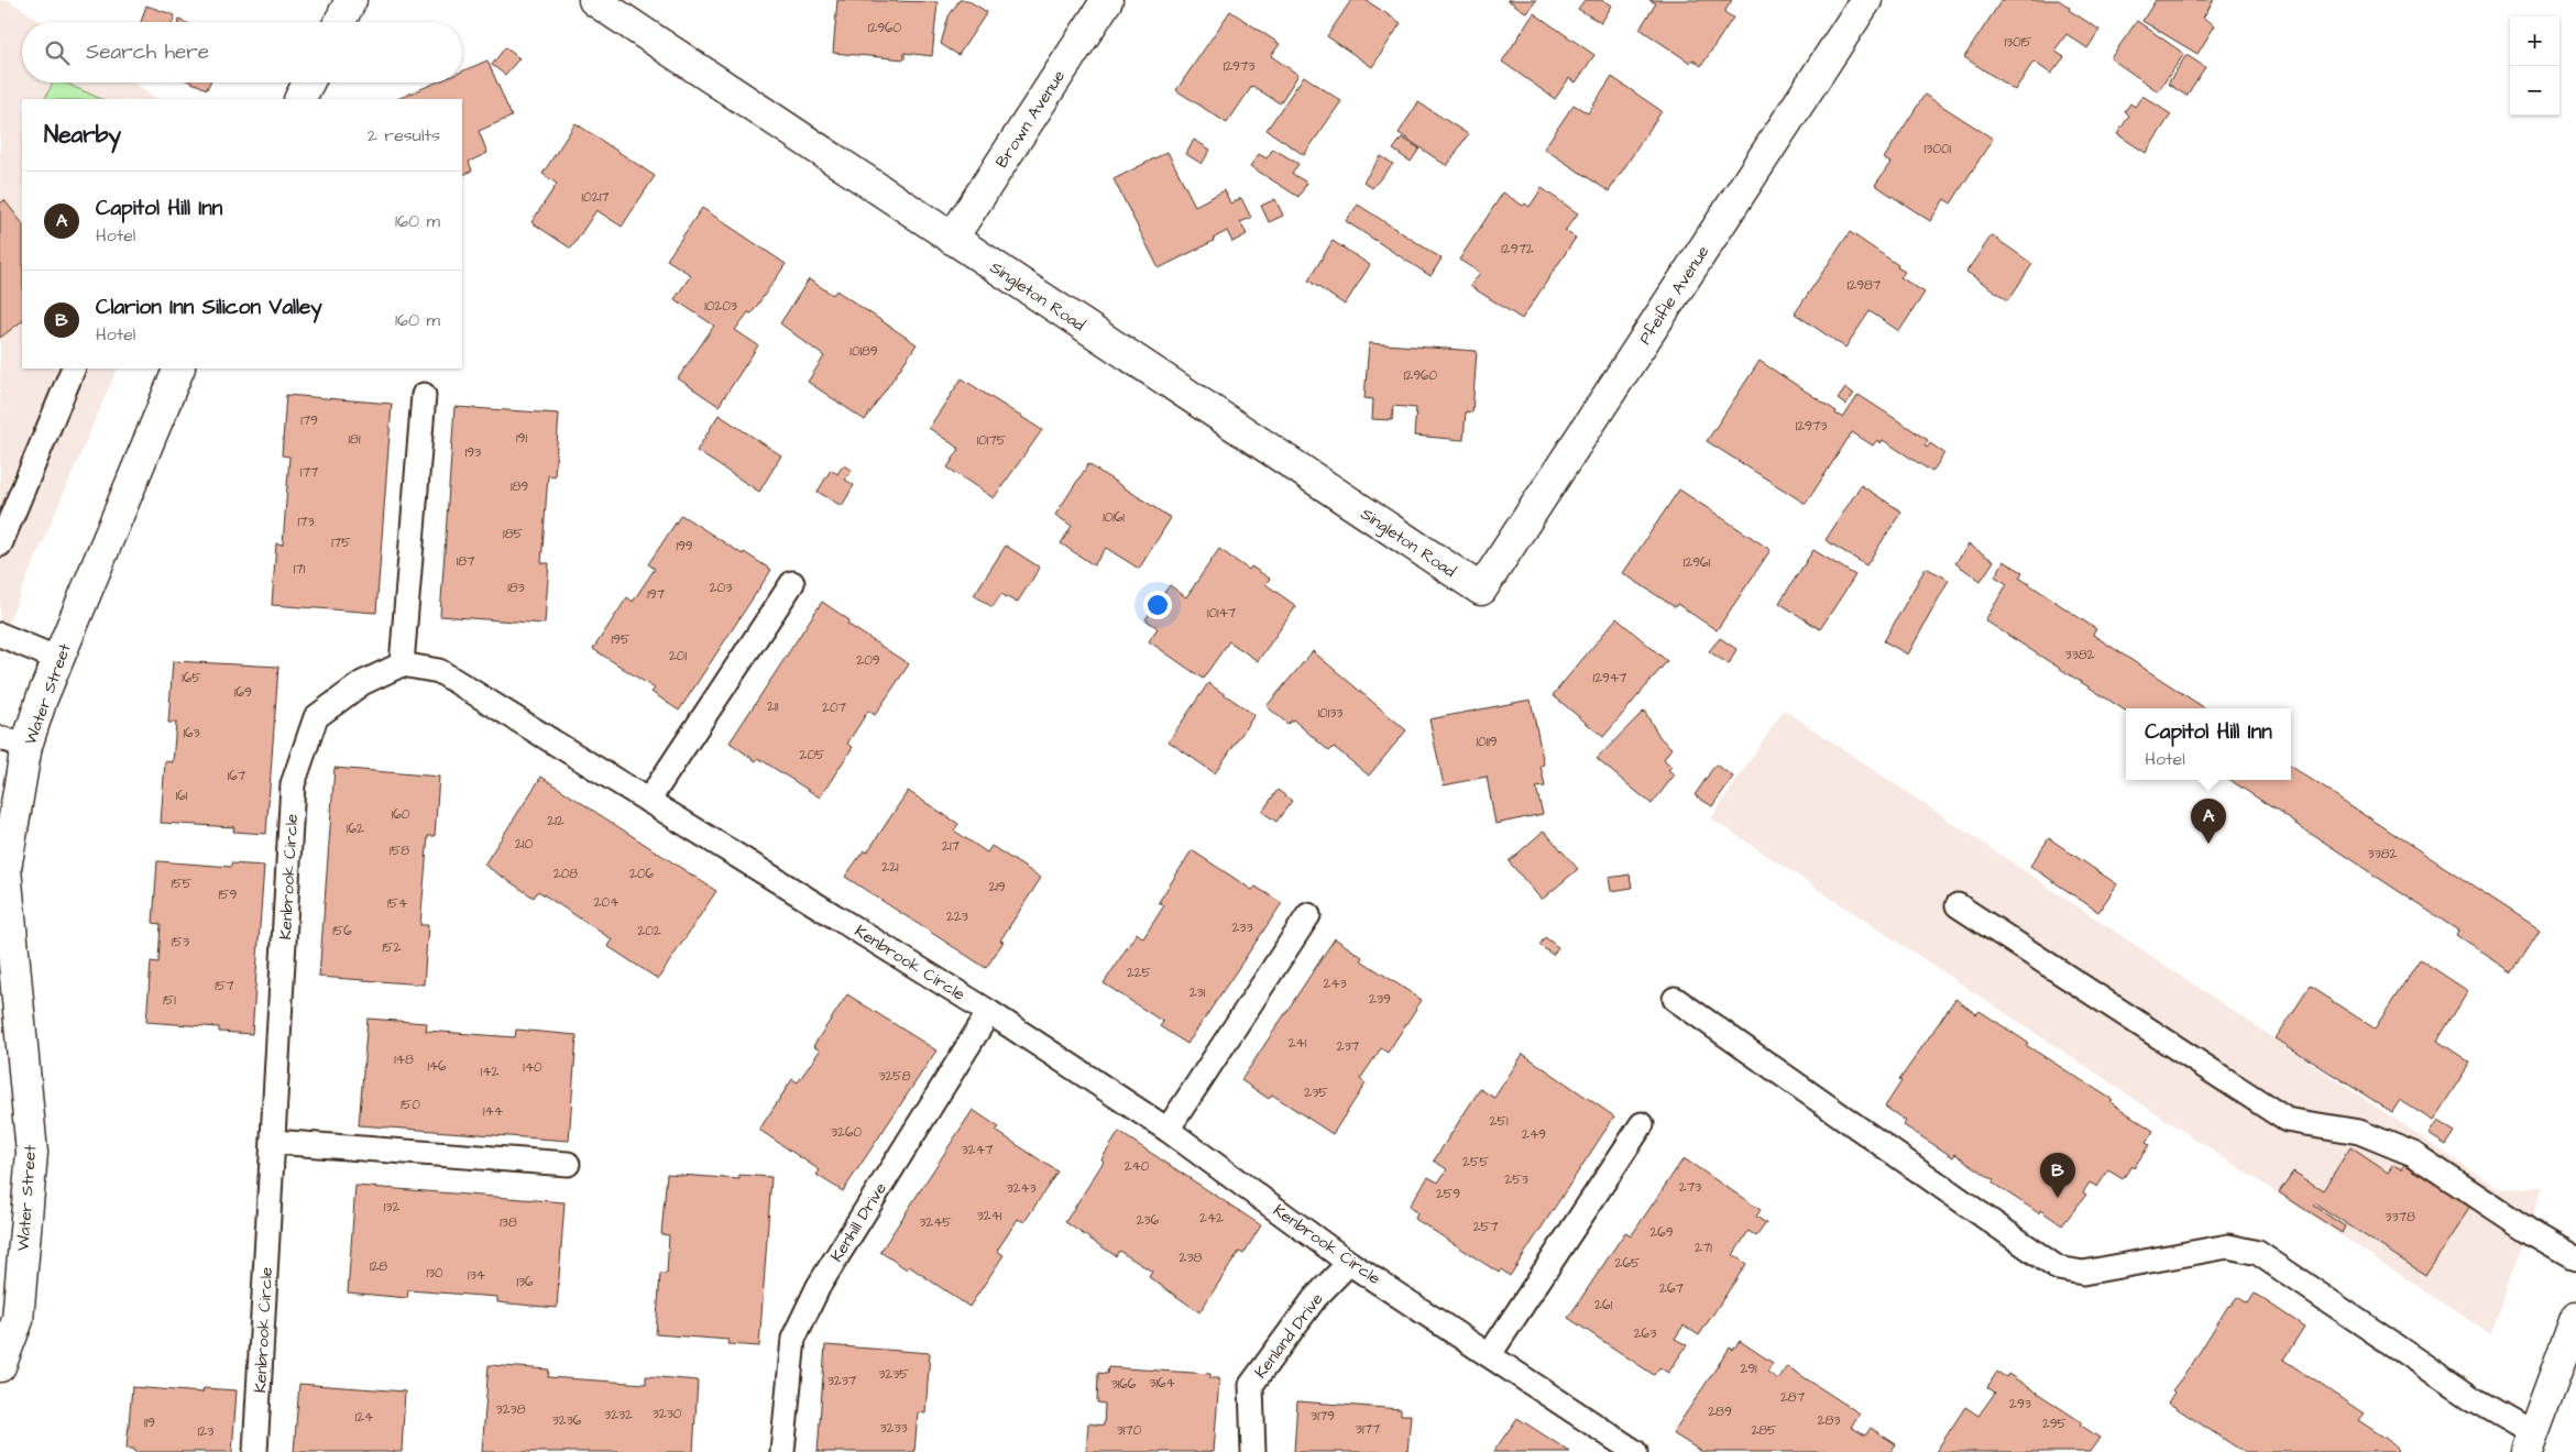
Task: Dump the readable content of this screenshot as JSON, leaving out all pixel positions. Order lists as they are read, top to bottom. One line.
{"streets":{"street":["Brown Avenue","Pfeifle Avenue","Singleton Road","Water Street"],"lane":["Kenbrook Circle","Kenhill Drive","Kenland Drive"]},"crossings":[["Brown Avenue","Singleton Road"],["Pfeifle Avenue","Singleton Road"],["Kenbrook Circle","Kenhill Drive"],["Kenbrook Circle","Kenland Drive"]],"house_numbers":["12960","13015","12973","13001","10217","12972","12987","10203","10189","12960","179","12973","191","181","10175","193","177","189","10161","173","185","175","199","187","12961","171","183","203","197","10147","195","3382","201","209","165","12947","169","211","207","10133","163","10119","205","167","161","160","212","162","210","217","158","3382","221","208","206","155","219","159","204","154","223","233","156","202","153","152","225","243","157","231","239","151","241","237","148","146","140","142","3258","235","150","144","251","3260","249","3247","255","240","253","273","3243","259","132","3241","3378","242","236","138","3245","257","269","271","238","265","128","130","134","136","267","261","263","291","3235","3237","3164","3166","287","293","3238","289","3230","3232","3179","124","3236","283","119","295","3233","3177","3170","285","123"],"page":{"map_buttons":["+","−"],"search":"Search here","heading":["Nearby","2 results"],"list":[{"mark":"A","name":"Capitol Hill Inn","note":"Hotel","value":"160 m"},{"mark":"B","name":"Clarion Inn Silicon Valley","note":"Hotel","value":"160 m"}],"popup":["Capitol Hill Inn","Hotel"],"pins":["A","B"]}}
